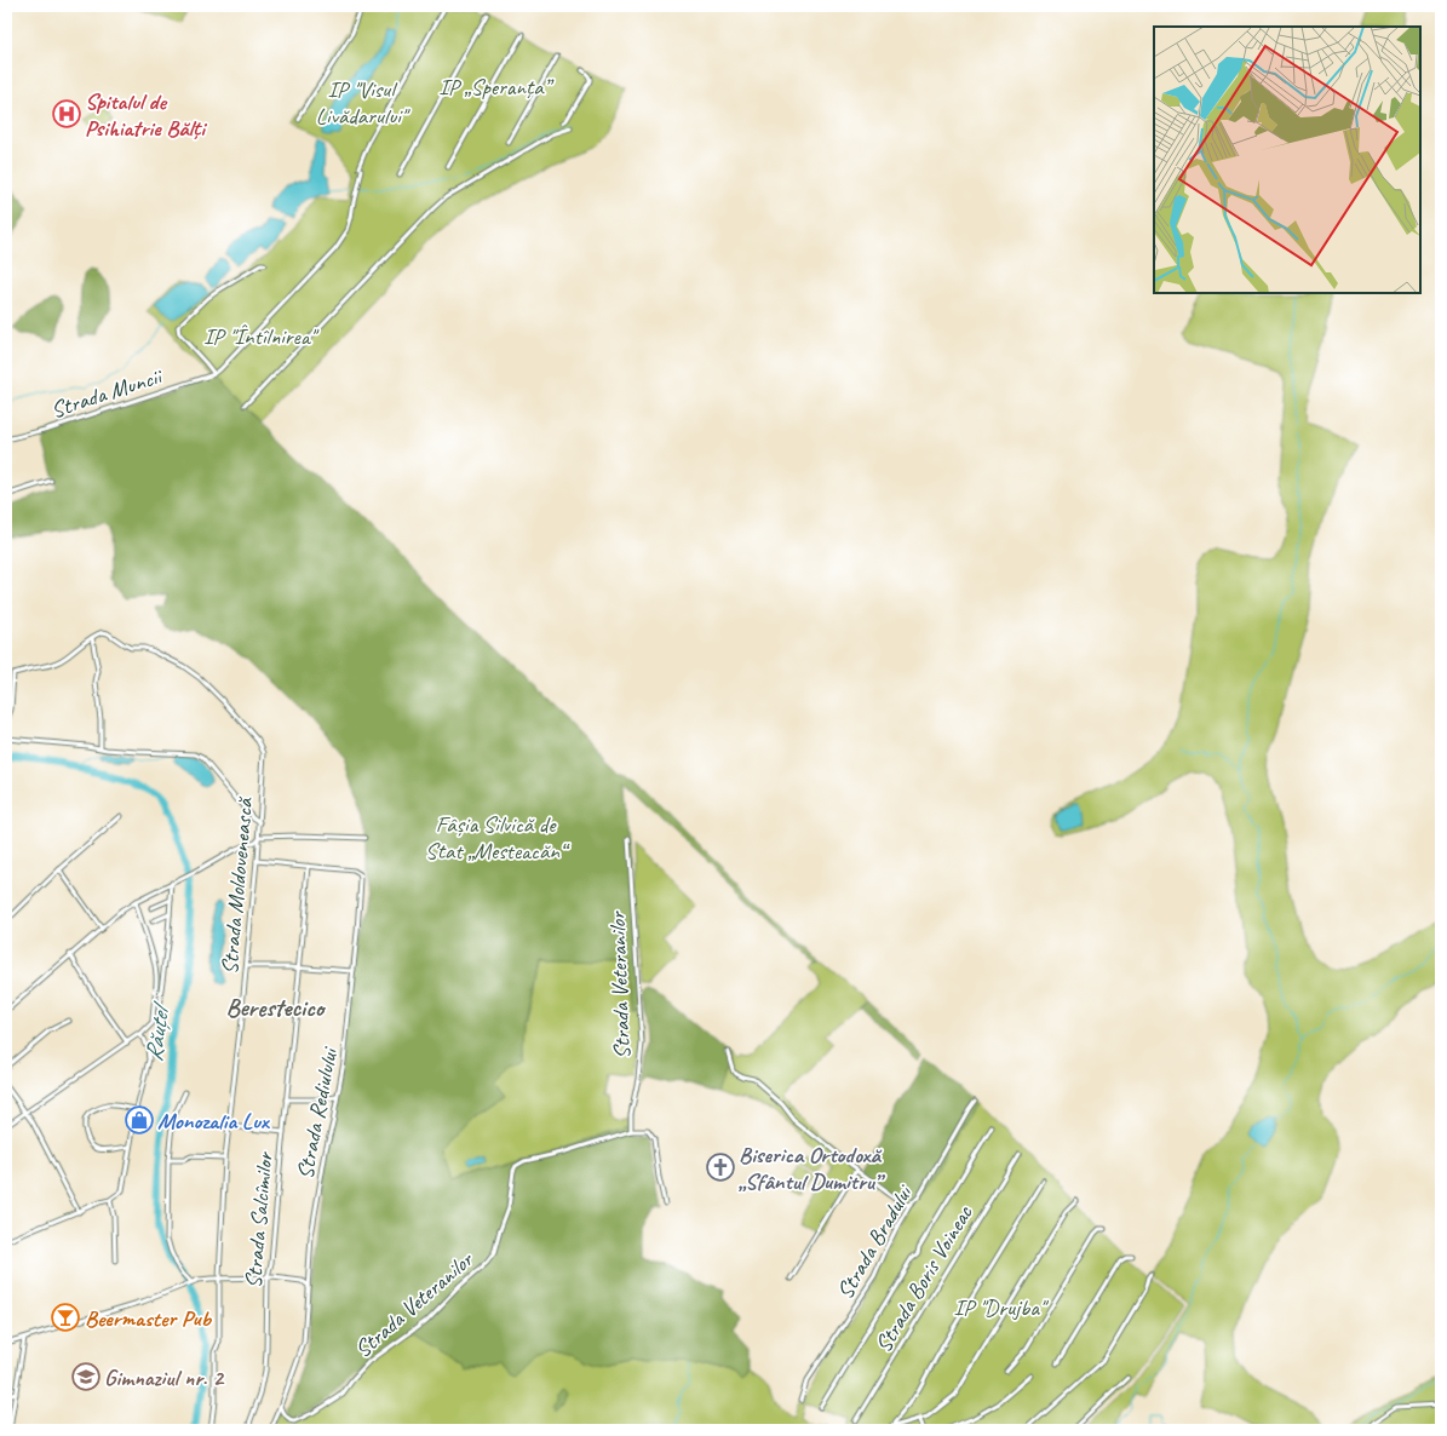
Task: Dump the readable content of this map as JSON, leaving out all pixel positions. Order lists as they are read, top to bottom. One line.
{"streets":{"street":["Strada Muncii","Strada Moldovenească","Strada Veteranilor","Strada Rediulului","Strada Salcîmilor","Strada Bradului","Strada Boris Voineac"]},"crossings":[["Strada Moldovenească","Strada Rediulului"],["Strada Veteranilor","Strada Rediulului"],["Strada Rediulului","Strada Salcîmilor"]],"districts":["Berestecico"],"water":["Răuțel"],"parks":["IP „Speranța”","IP \"Visul Livădarului\"","IP \"Întîlnirea\"","Fâșia Silvică de Stat „Mesteacăn“","IP \"Drujba\""],"places":{"hospital":["Spitalul de Psihiatrie Bălți"],"shop":["Monozalia Lux"],"church":["Biserica Ortodoxă „Sfântul Dumitru”"],"bar":["Beermaster Pub"],"school or university":["Gimnaziul nr. 2"]}}
